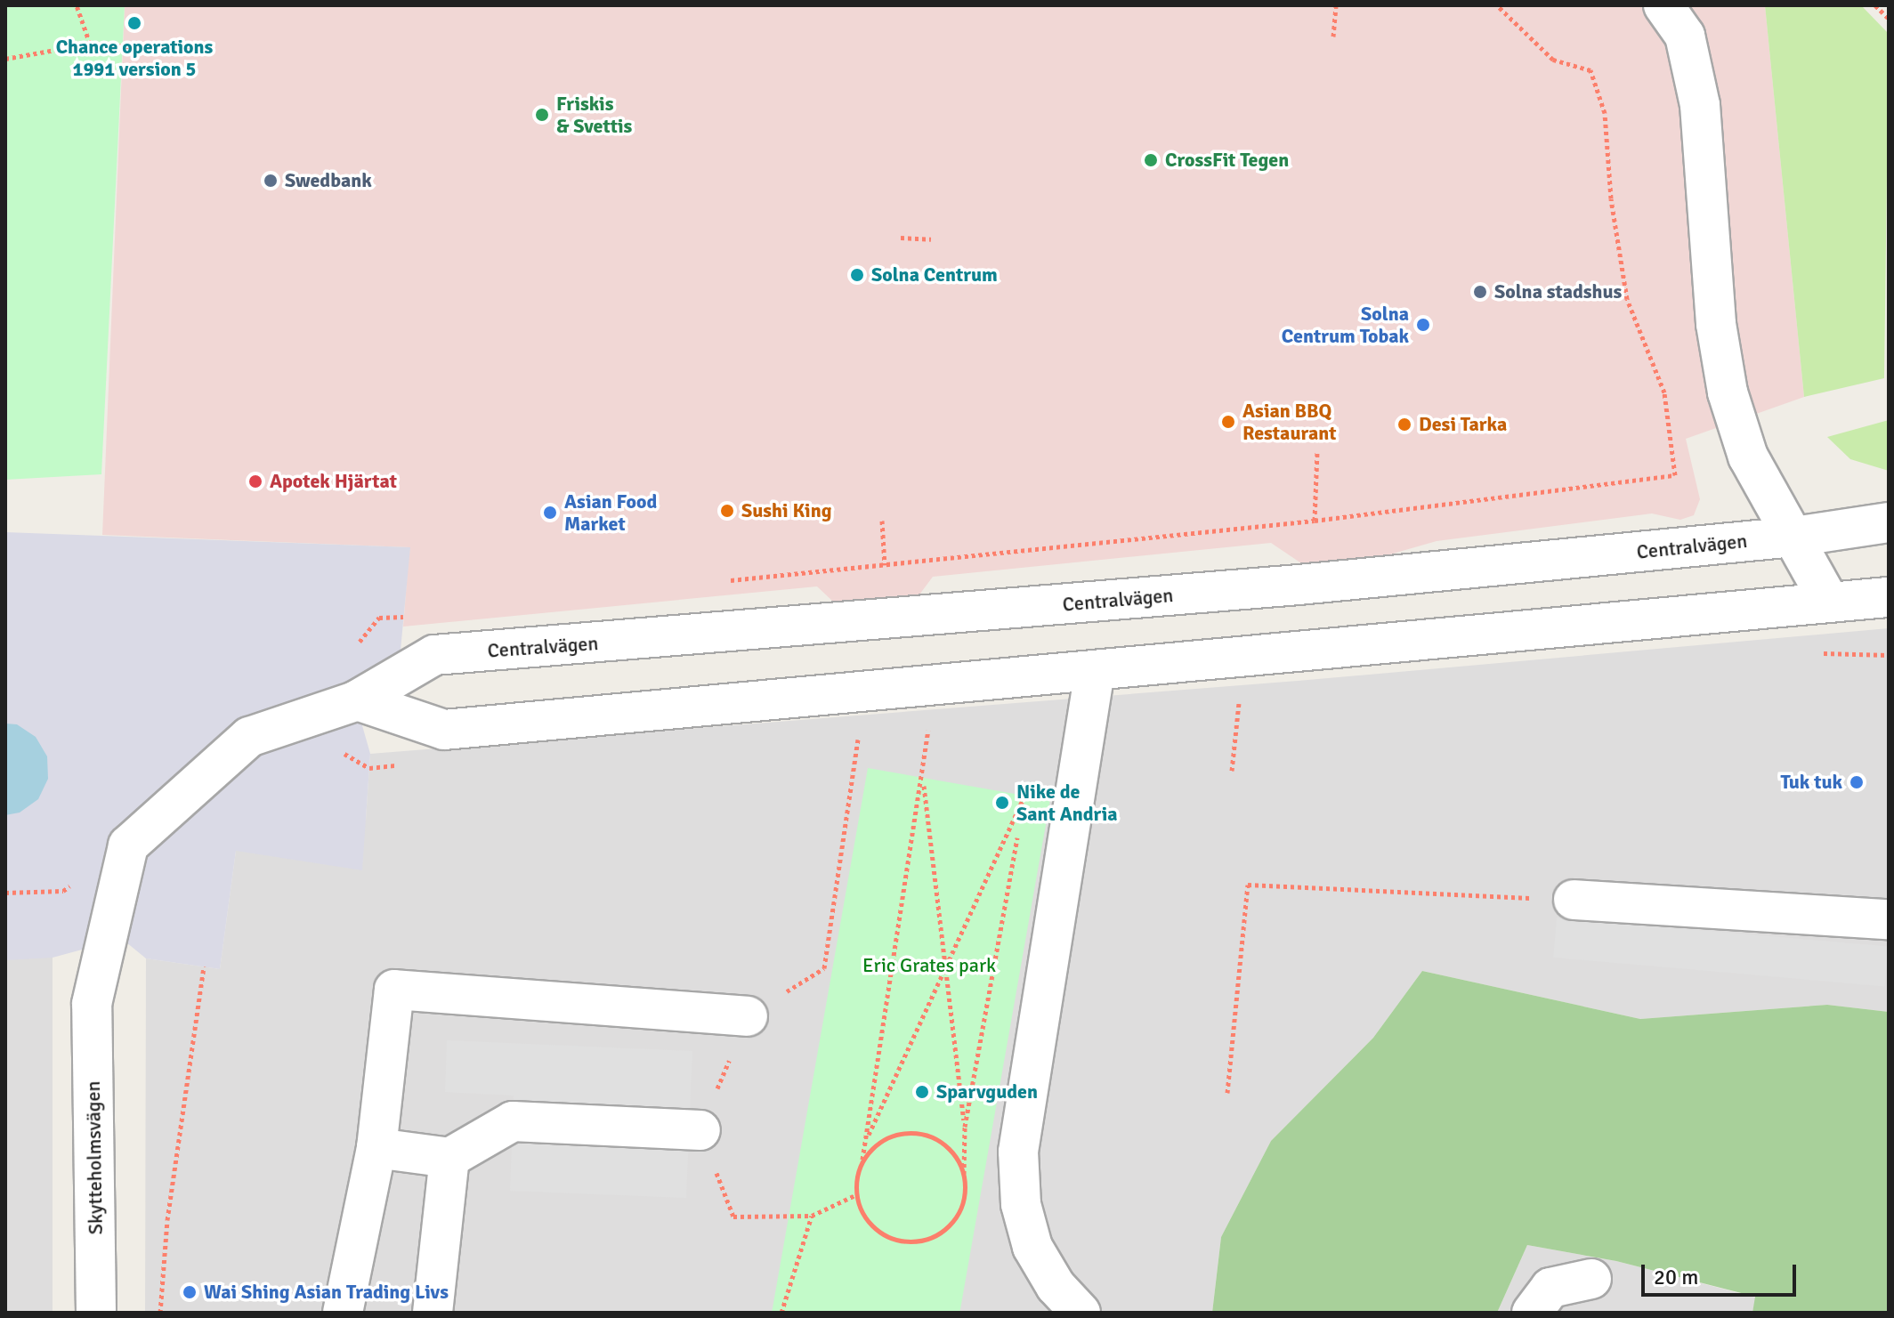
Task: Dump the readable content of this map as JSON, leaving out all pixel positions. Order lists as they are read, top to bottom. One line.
{"streets":{"street":["Centralvägen","Skytteholmsvägen"]},"crossings":[["Centralvägen","Skytteholmsvägen"]],"parks":["Eric Grates park"],"places":["Chance operations 1991 version 5","Friskis & Svettis","CrossFit Tegen","Swedbank","Solna Centrum","Solna stadshus","Solna Centrum Tobak","Asian BBQ Restaurant","Desi Tarka","Apotek Hjärtat","Sushi King","Asian Food Market","Tuk tuk","Nike de Sant Andria","Sparvguden","Wai Shing Asian Trading Livs"],"scale_bar":"20 m"}
